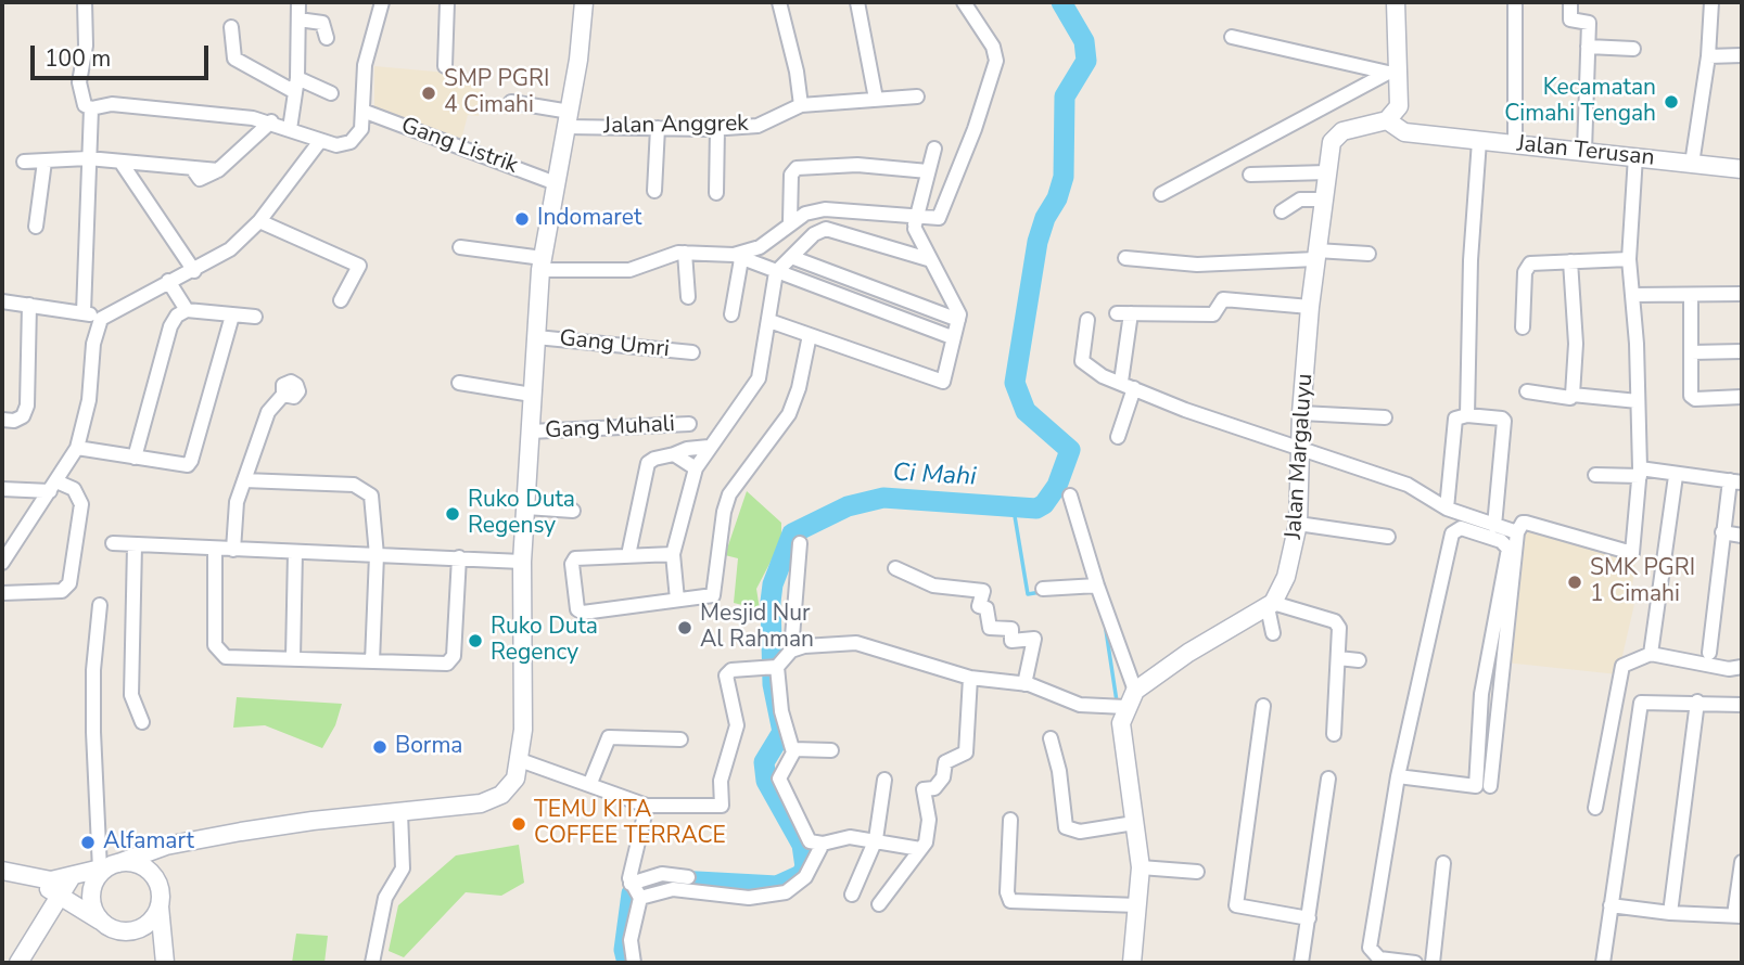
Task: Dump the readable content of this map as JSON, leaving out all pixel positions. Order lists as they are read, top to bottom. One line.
{"streets":{"main road":["Jalan Terusan","Jalan Margaluyu"],"street":["Jalan Anggrek","Gang Listrik","Gang Umri","Gang Muhali"]},"crossings":[["Jalan Terusan","Jalan Margaluyu"]],"water":["Ci Mahi"],"places":["SMP PGRI 4 Cimahi","Kecamatan Cimahi Tengah","Indomaret","Ruko Duta Regensy","SMK PGRI 1 Cimahi","Mesjid Nur Al Rahman","Ruko Duta Regency","Borma","TEMU KITA COFFEE TERRACE","Alfamart"],"scale_bar":"100 m"}
